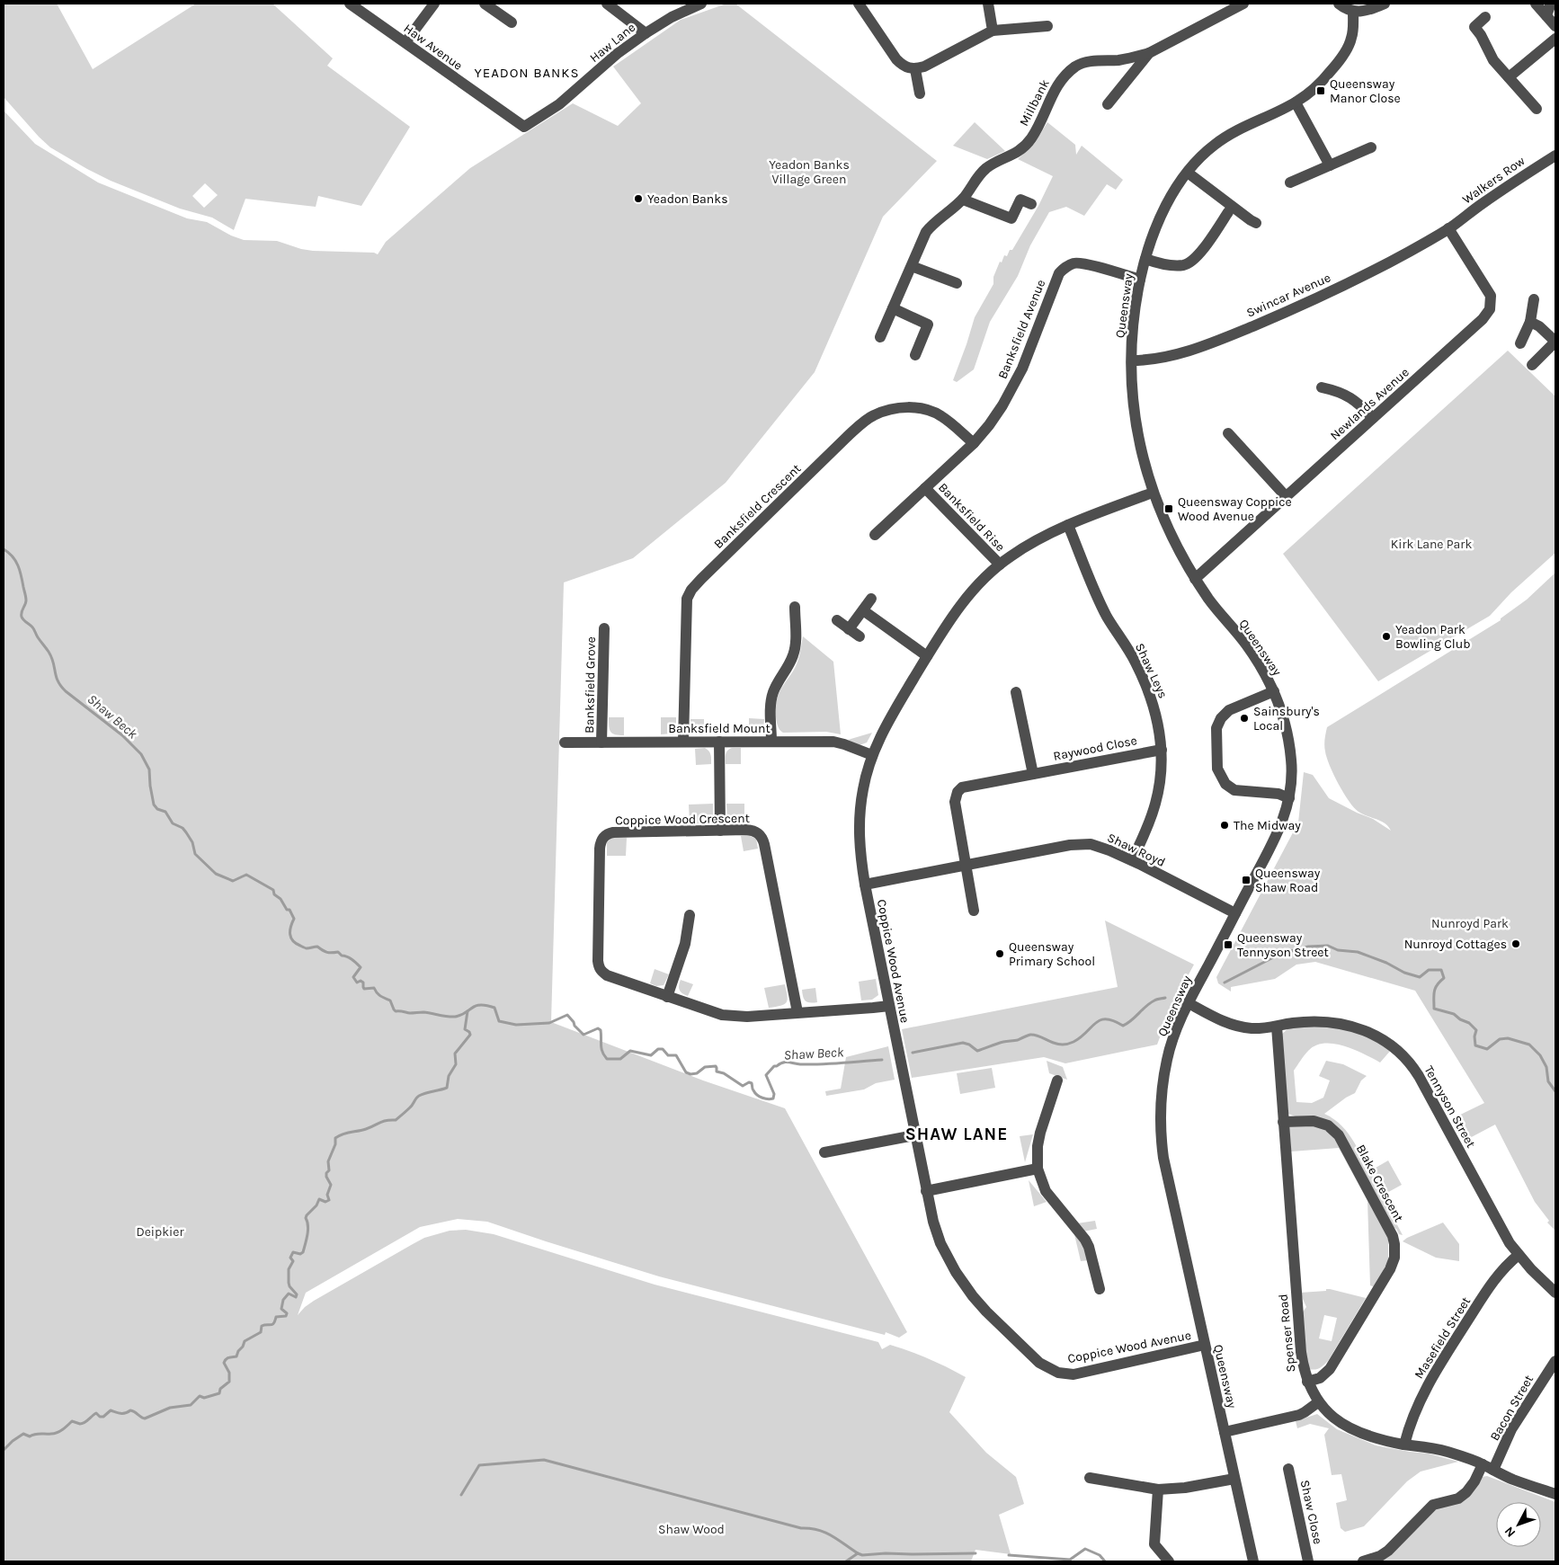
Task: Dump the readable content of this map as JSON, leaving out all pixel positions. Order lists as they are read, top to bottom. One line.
{"streets":{"street":["Haw Lane","Haw Avenue","Millbank","Walkers Row","Swincar Avenue","Queensway","Banksfield Avenue","Newlands Avenue","Banksfield Crescent","Banksfield Rise","Shaw Leys","Banksfield Grove","Banksfield Mount","Raywood Close","Coppice Wood Crescent","Shaw Royd","Coppice Wood Avenue","Tennyson Street","Blake Crescent","Spenser Road","Masefield Street","Bacon Street","Shaw Close"]},"crossings":[["Haw Lane","Haw Avenue"],["Walkers Row","Swincar Avenue"],["Walkers Row","Newlands Avenue"],["Swincar Avenue","Queensway"],["Swincar Avenue","Newlands Avenue"],["Queensway","Banksfield Avenue"],["Queensway","Newlands Avenue"],["Queensway","Shaw Royd"],["Queensway","Coppice Wood Avenue"],["Queensway","Tennyson Street"],["Banksfield Avenue","Banksfield Crescent"],["Banksfield Avenue","Banksfield Rise"],["Banksfield Crescent","Banksfield Mount"],["Banksfield Rise","Coppice Wood Avenue"],["Shaw Leys","Raywood Close"],["Shaw Leys","Shaw Royd"],["Shaw Leys","Coppice Wood Avenue"],["Banksfield Grove","Banksfield Mount"],["Banksfield Mount","Coppice Wood Avenue"],["Raywood Close","Shaw Royd"],["Coppice Wood Crescent","Coppice Wood Avenue"],["Shaw Royd","Coppice Wood Avenue"],["Tennyson Street","Spenser Road"],["Tennyson Street","Masefield Street"],["Blake Crescent","Spenser Road"],["Spenser Road","Masefield Street"],["Spenser Road","Bacon Street"]],"districts":["YEADON BANKS","SHAW LANE"],"water":["Shaw Beck"],"parks":["Yeadon Banks Village Green","Kirk Lane Park","Nunroyd Park","Deipkier","Shaw Wood"],"places":{"transit":["Queensway Manor Close","Queensway Coppice Wood Avenue","Queensway Shaw Road","Queensway Tennyson Street"],"other":["Yeadon Banks","Yeadon Park Bowling Club","Sainsbury's Local","The Midway","Nunroyd Cottages","Queensway Primary School"]},"north":"bottom left"}
